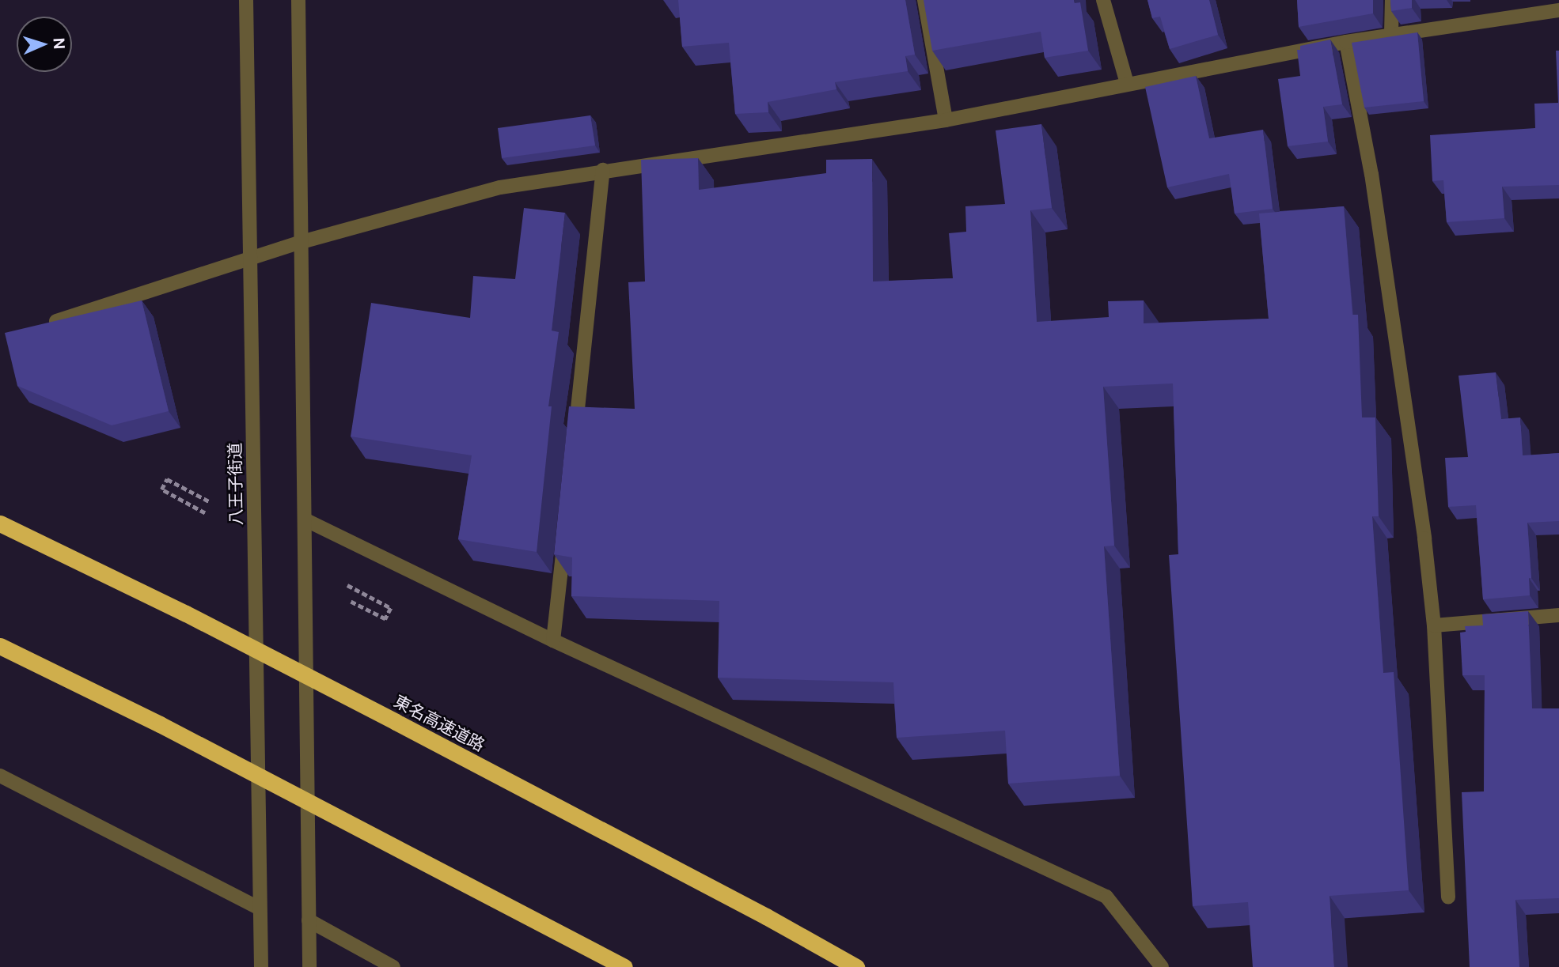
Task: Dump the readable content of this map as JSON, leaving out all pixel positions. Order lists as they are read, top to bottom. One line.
{"streets":{"highway":["東名高速道路"],"street":["八王子街道"]},"north":"right"}
